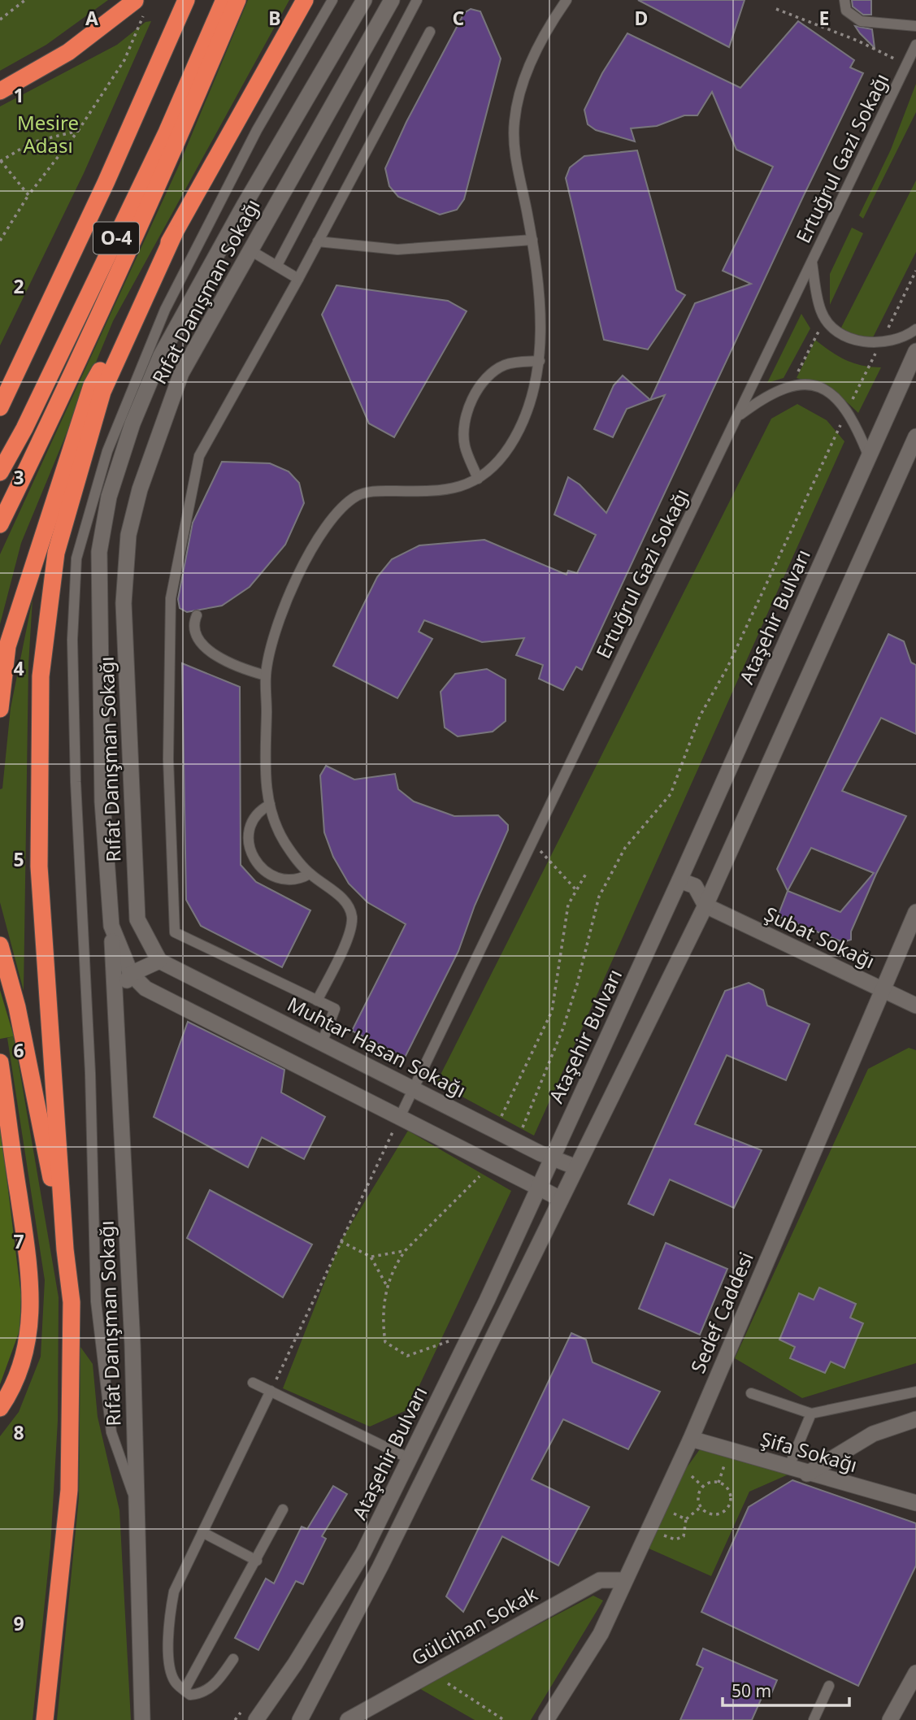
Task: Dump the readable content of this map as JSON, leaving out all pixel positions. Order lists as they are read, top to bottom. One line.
{"streets":{"highway":["O-4"],"street":["Rıfat Danışman Sokağı","Ataşehir Bulvarı","Şubat Sokağı","Muhtar Hasan Sokağı","Sedef Caddesi","Şifa Sokağı","Gülcihan Sokak"],"lane":["Ertuğrul Gazi Sokağı"]},"crossings":[["Ertuğrul Gazi Sokağı","Muhtar Hasan Sokağı"],["Rıfat Danışman Sokağı","Muhtar Hasan Sokağı"],["Ataşehir Bulvarı","Şubat Sokağı"],["Ataşehir Bulvarı","Muhtar Hasan Sokağı"],["Şubat Sokağı","Sedef Caddesi"],["Sedef Caddesi","Şifa Sokağı"],["Sedef Caddesi","Gülcihan Sokak"]],"parks":["Mesire Adası"],"scale_bar":"50 m","grid":{"columns":["A","B","C","D","E"],"rows":["1","2","3","4","5","6","7","8","9"]}}
